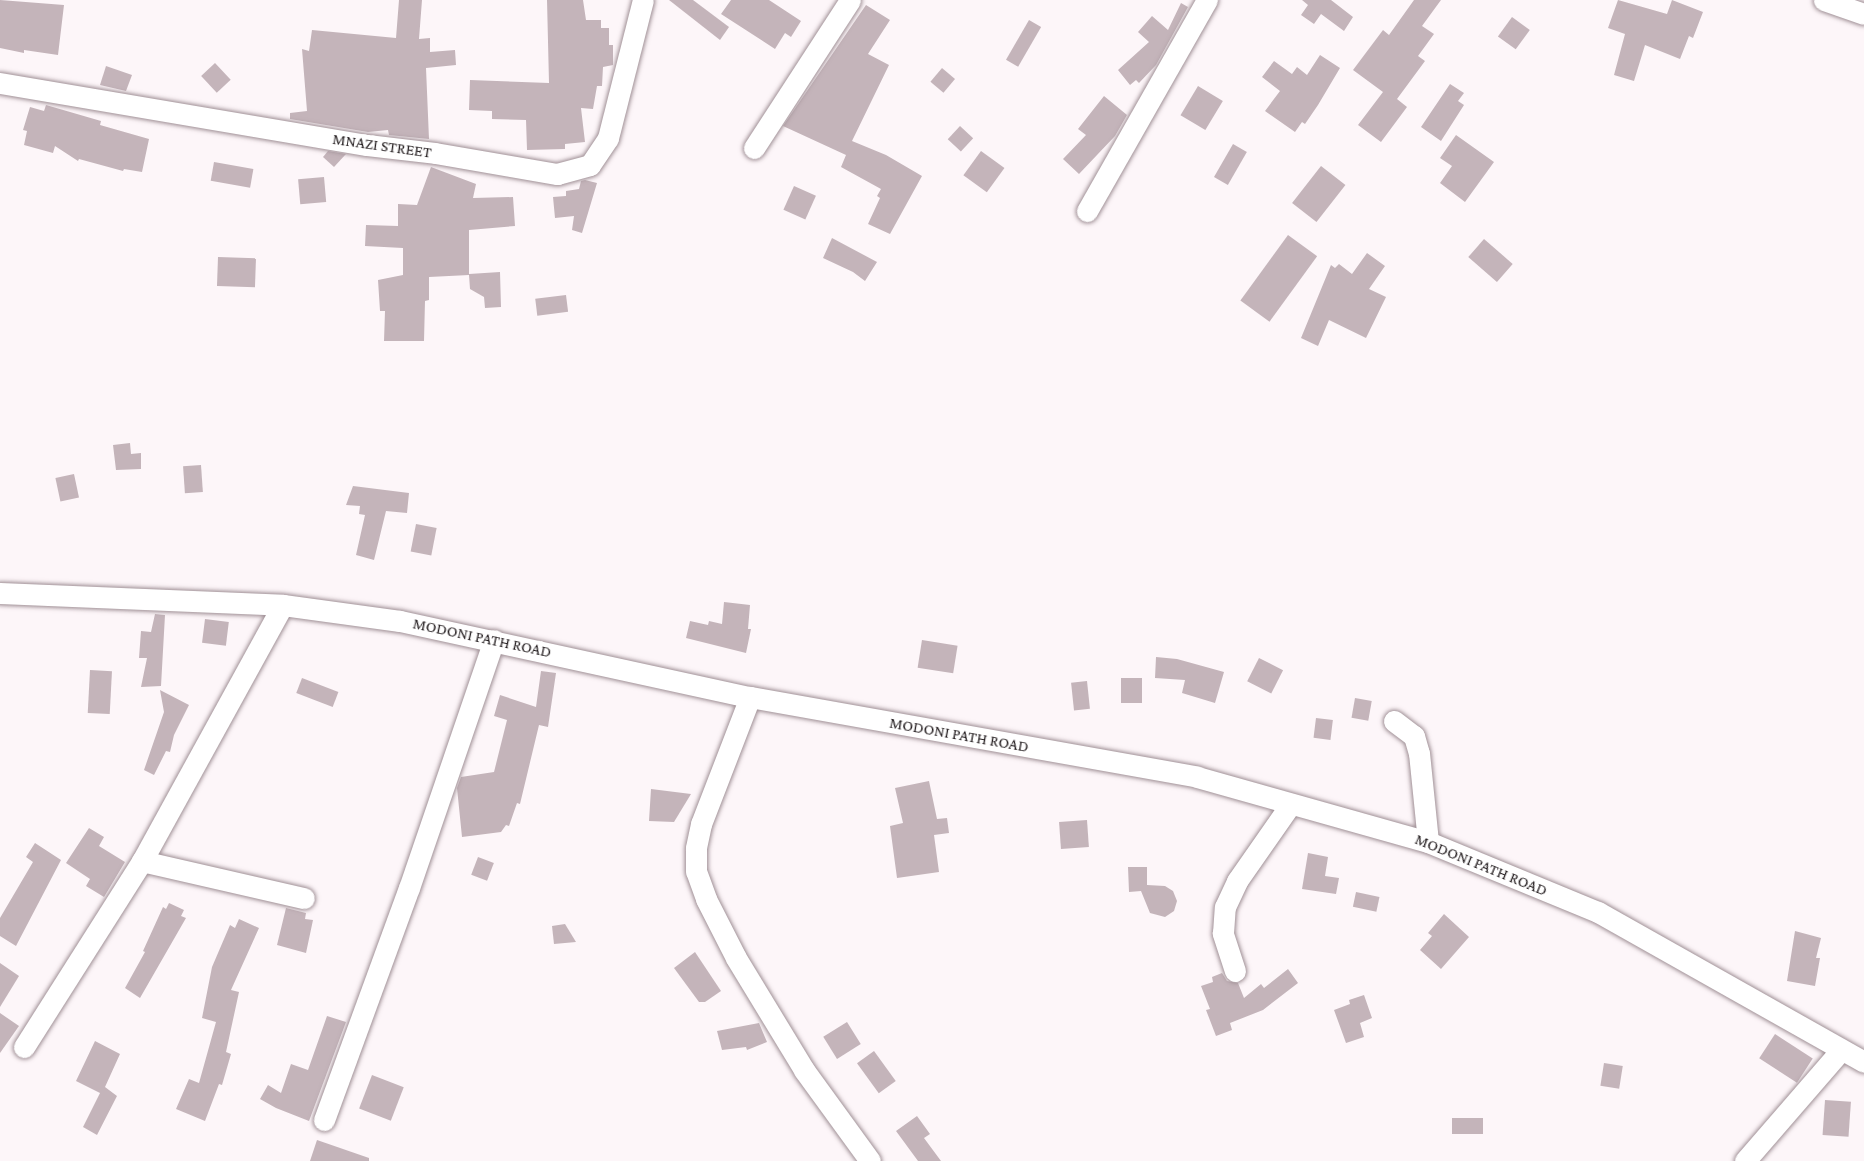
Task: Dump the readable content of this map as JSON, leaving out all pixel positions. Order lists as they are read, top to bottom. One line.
{"streets":{"street":["MNAZI STREET","MODONI PATH ROAD"]}}
